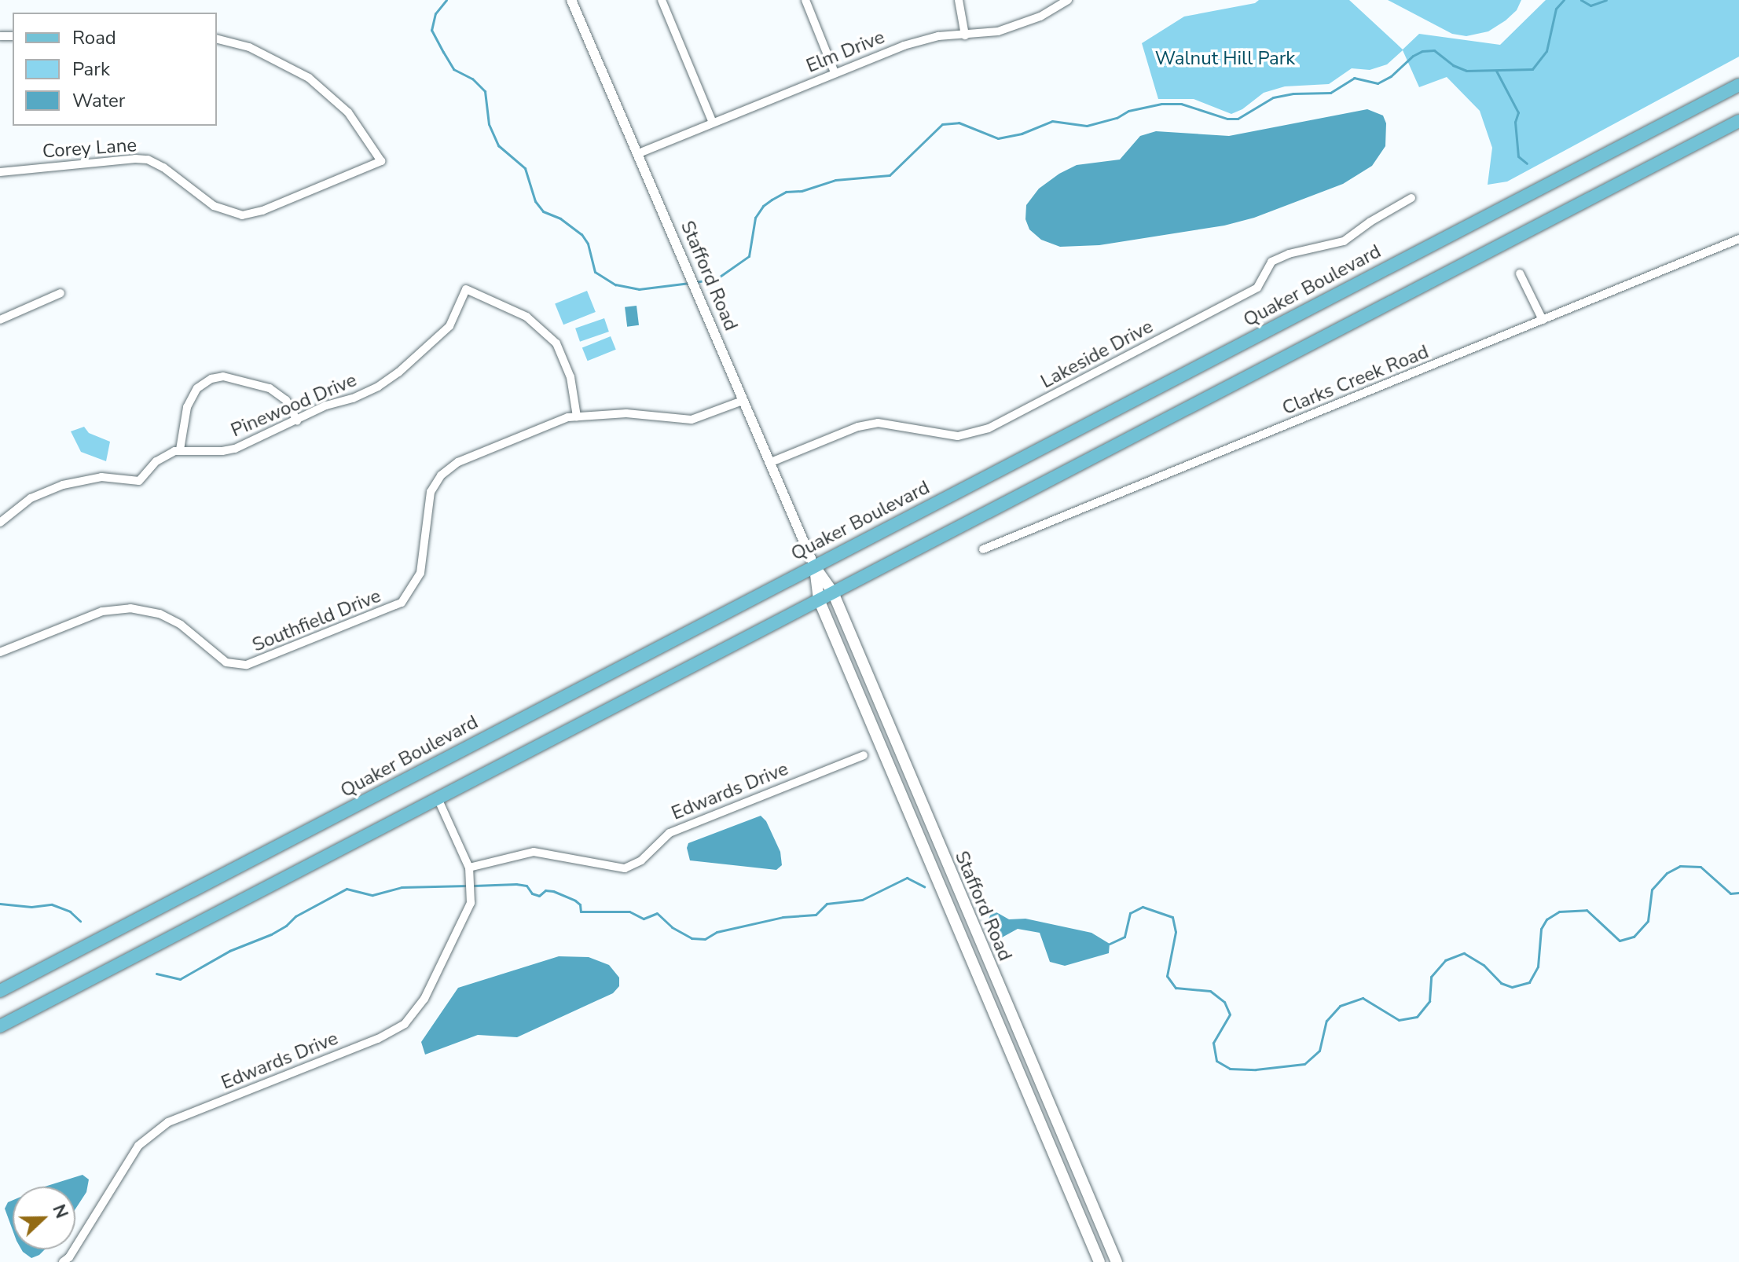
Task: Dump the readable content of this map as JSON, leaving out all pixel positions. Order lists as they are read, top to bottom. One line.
{"streets":{"main road":["Stafford Road","Quaker Boulevard"],"street":["Elm Drive","Corey Lane","Lakeside Drive","Clarks Creek Road","Pinewood Drive","Southfield Drive","Edwards Drive"]},"crossings":[["Elm Drive","Stafford Road"],["Stafford Road","Quaker Boulevard"],["Stafford Road","Lakeside Drive"],["Stafford Road","Southfield Drive"],["Pinewood Drive","Southfield Drive"]],"parks":["Walnut Hill Park"],"legend":["Road","Park","Water"],"north":"right"}
